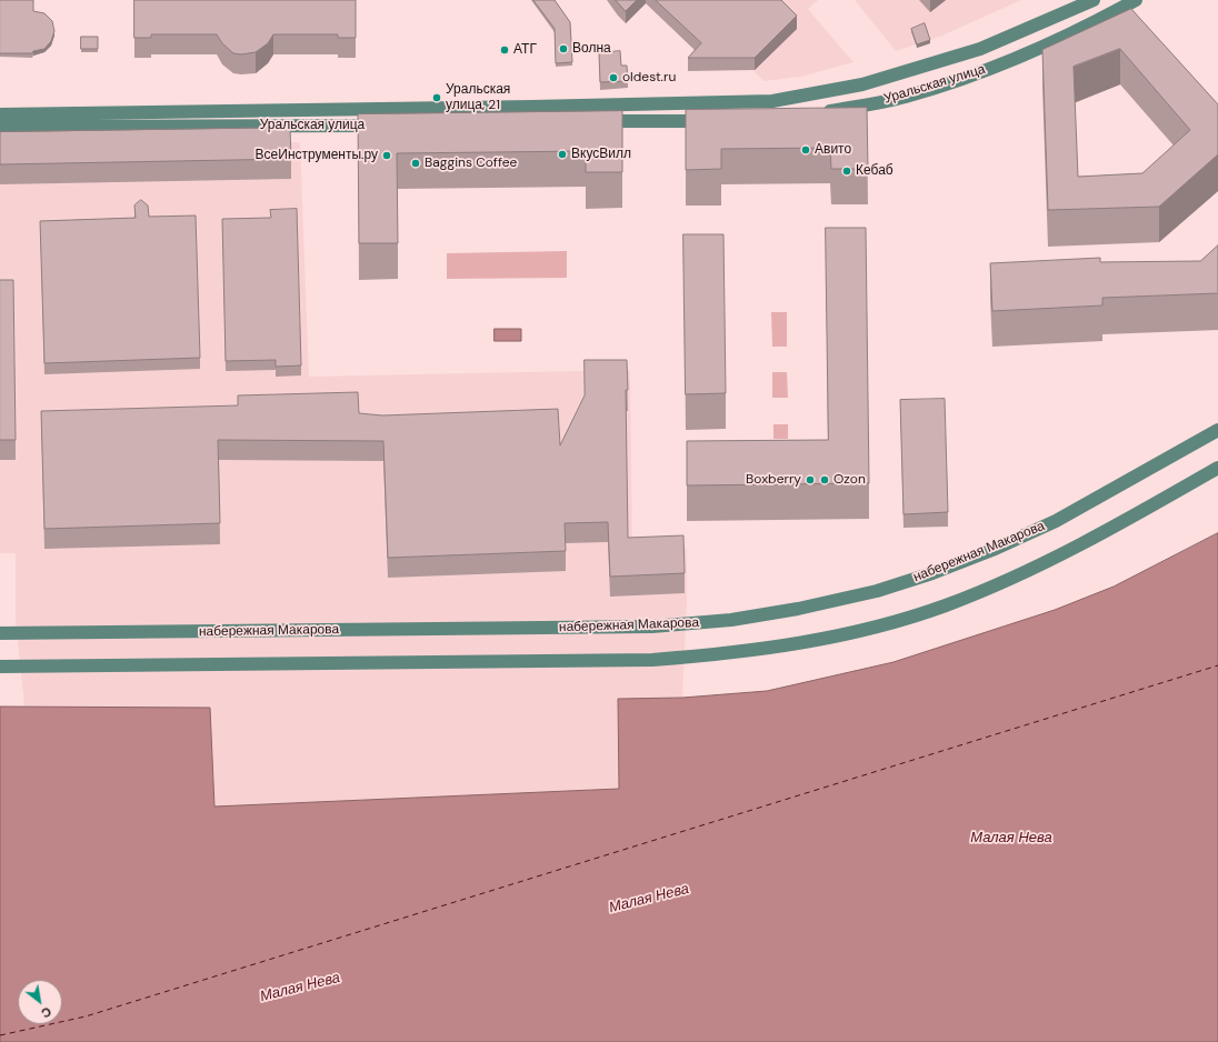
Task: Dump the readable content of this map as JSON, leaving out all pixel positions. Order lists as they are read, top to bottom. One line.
{"streets":{"main road":["Уральская улица","набережная Макарова"]},"water":["Малая Нева"],"places":["Волна","АТГ","oldest.ru","Уральская улица, 21","Авито","ВкусВилл","ВсеИнструменты.ру","Baggins Coffee","Кебаб","Boxberry","Ozon"],"north":"bottom right"}
